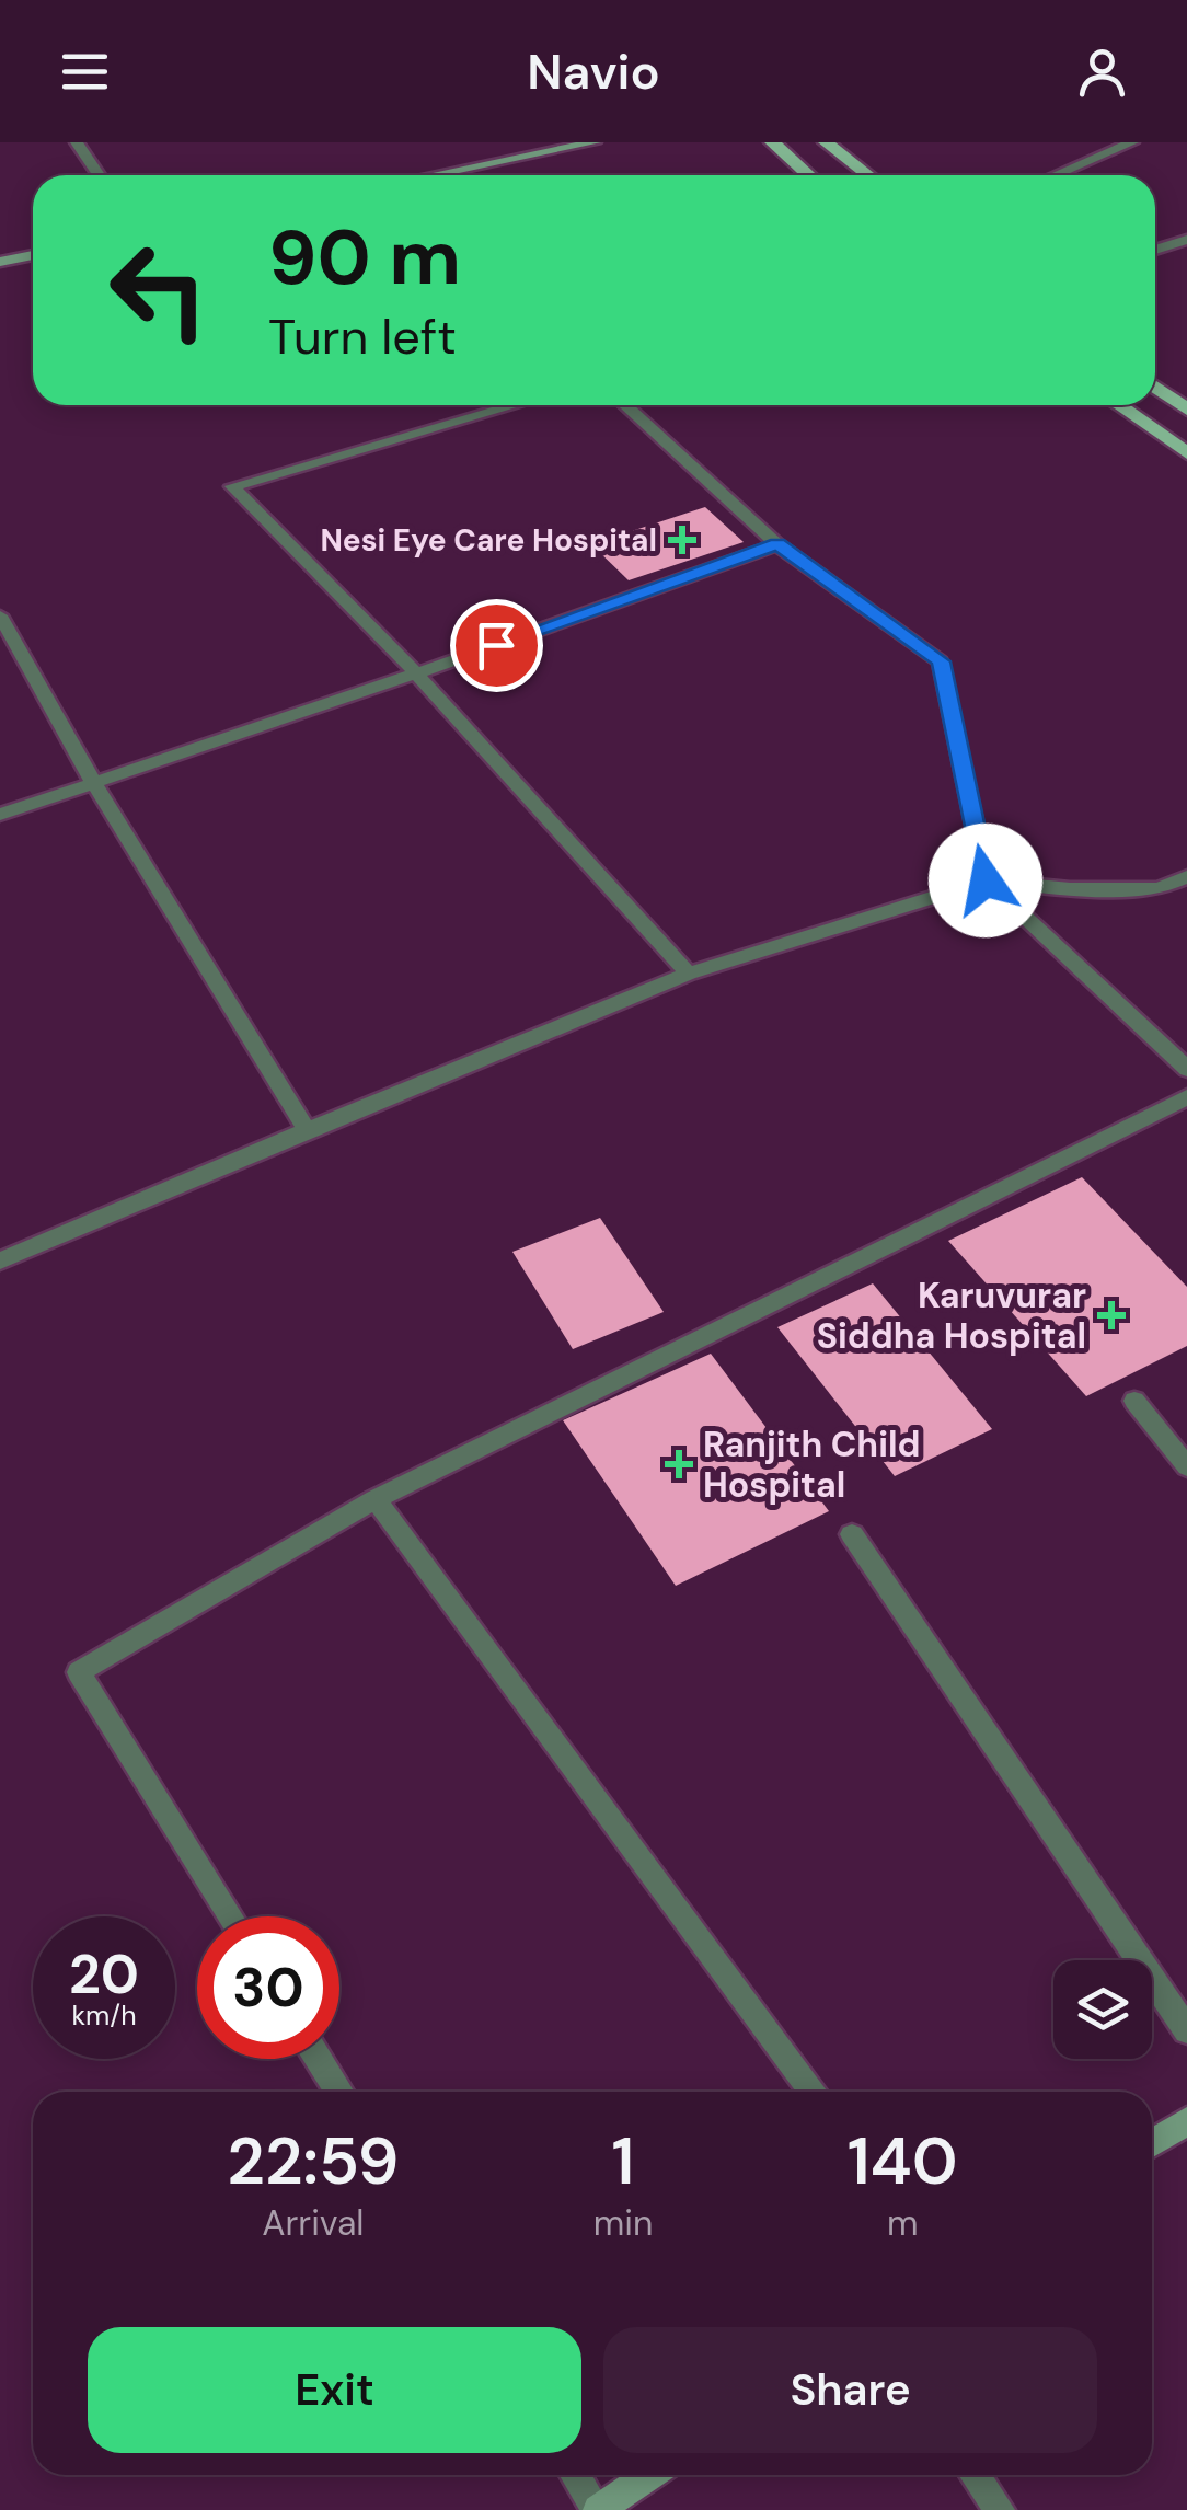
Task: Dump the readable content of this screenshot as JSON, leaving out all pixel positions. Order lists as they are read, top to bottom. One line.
{"places":{"health":["Nesi Eye Care Hospital","Karuvurar Siddha Hospital","Ranjith Child Hospital"]},"page":{"header":"Navio","turn":["90 m","Turn left"],"speed":"20 km/h","limit":"30","eta":["22:59","Arrival","1","min","140","m"],"buttons":["Exit","Share"]}}
